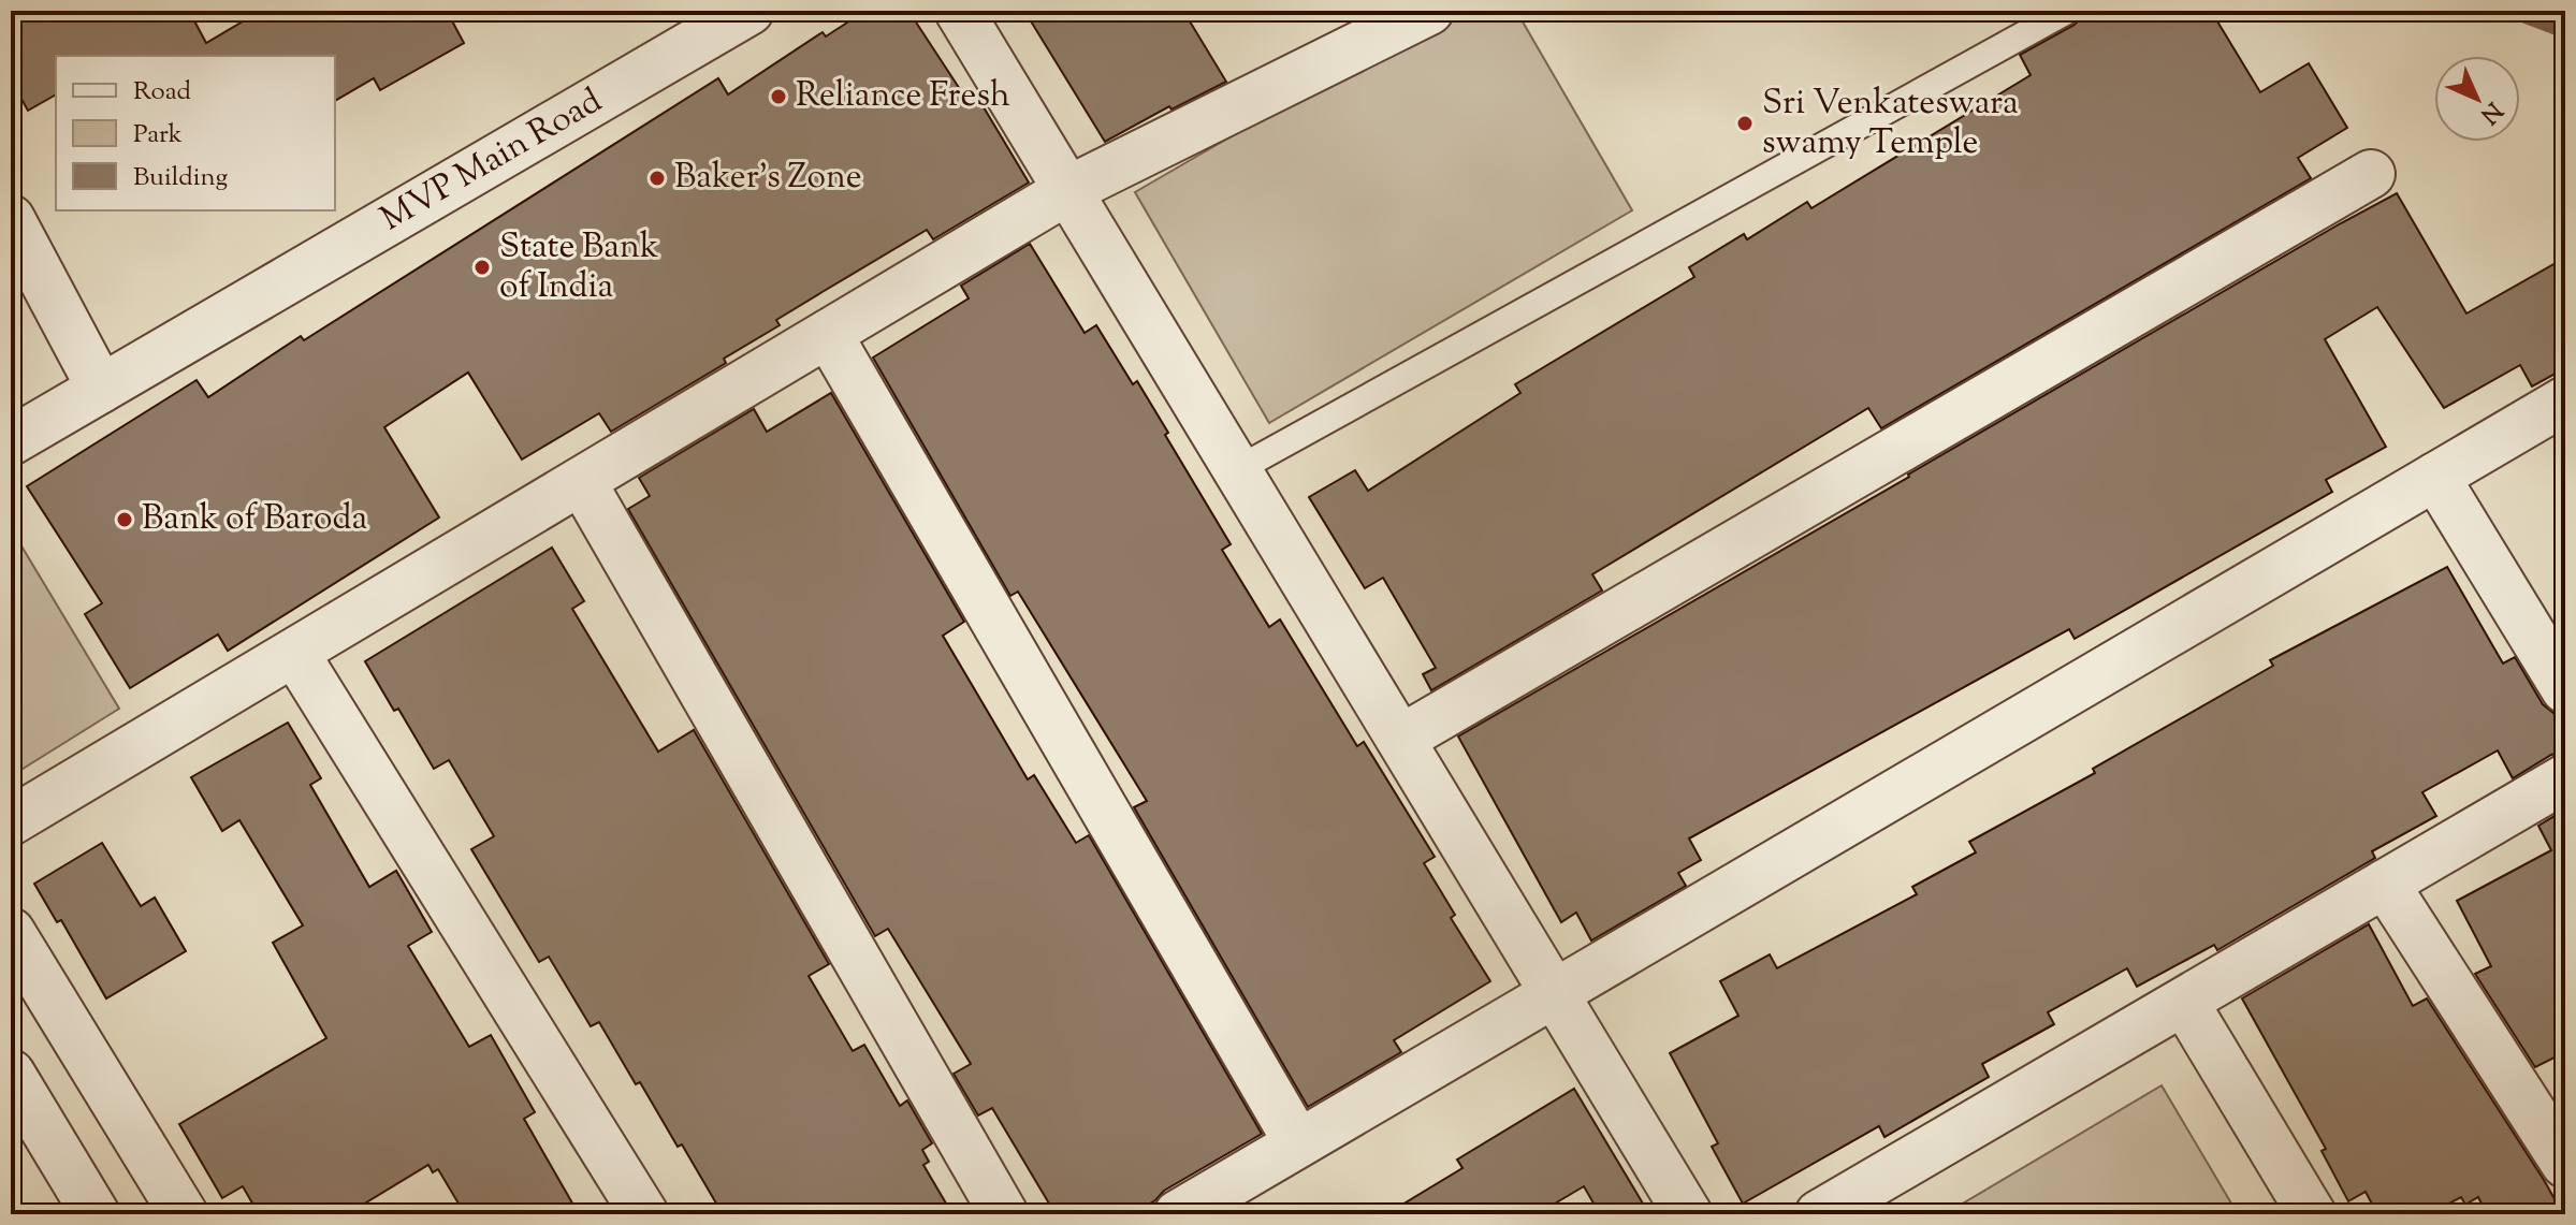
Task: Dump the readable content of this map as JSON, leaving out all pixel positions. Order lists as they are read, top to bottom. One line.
{"streets":{"street":["MVP Main Road"]},"places":["Reliance Fresh","Sri Venkateswara swamy Temple","Baker's Zone","State Bank of India","Bank of Baroda"],"legend":["Road","Park","Building"],"north":"bottom right"}
